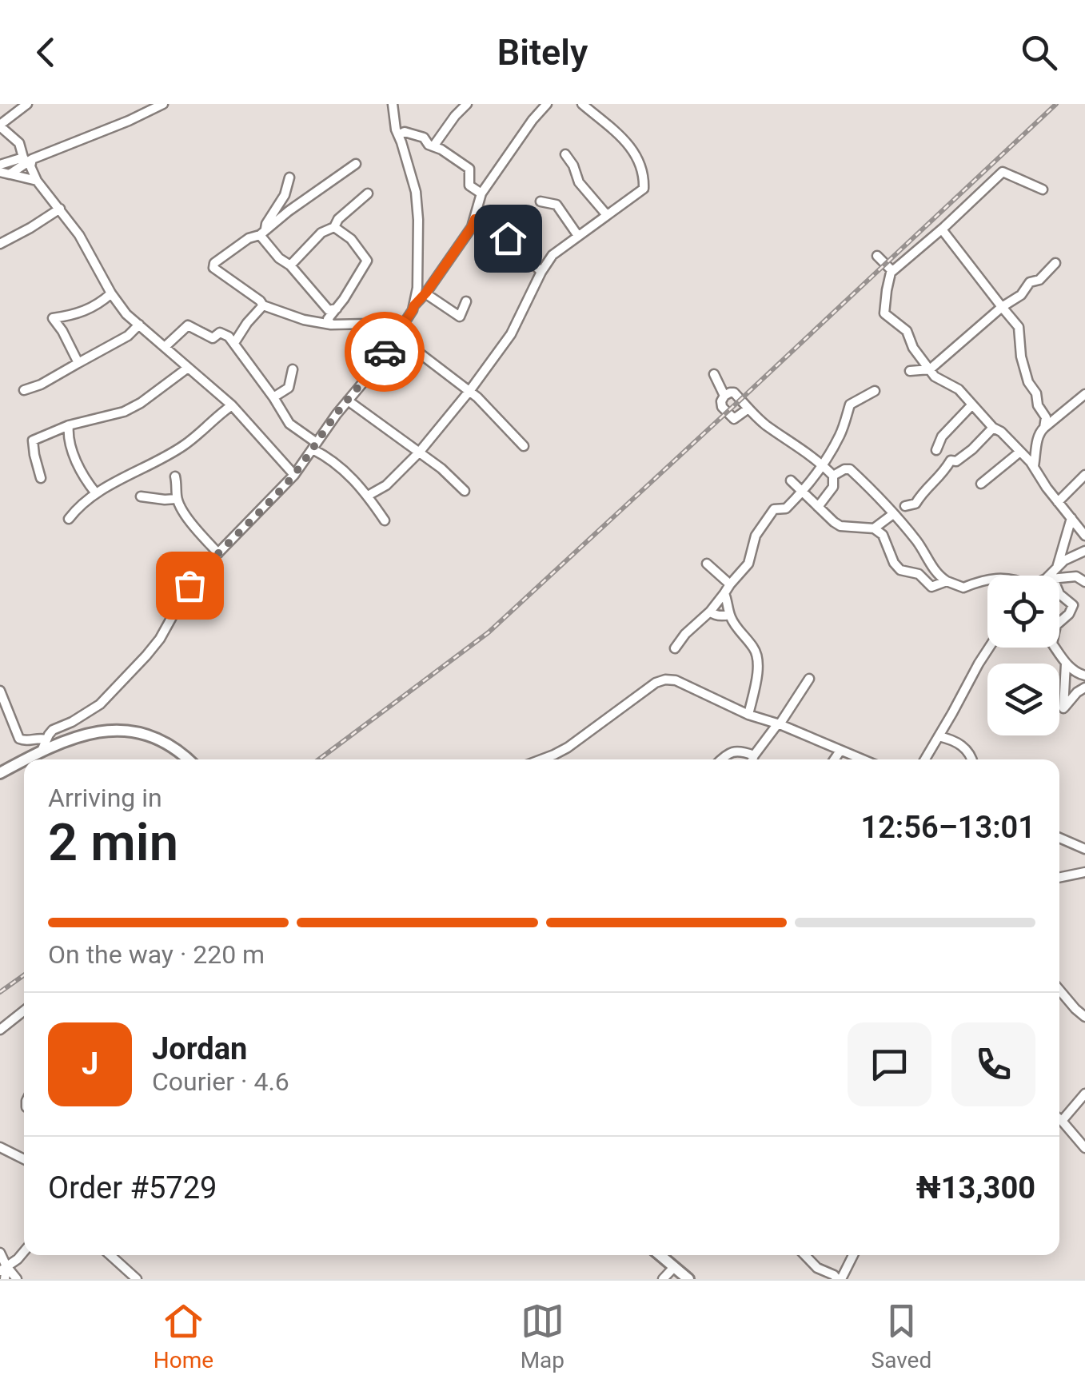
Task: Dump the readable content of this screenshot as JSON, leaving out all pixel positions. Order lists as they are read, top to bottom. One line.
{"page":{"header":"Bitely","heading":["2 min","Arriving in","12:56–13:01"],"panel":["Jordan","Courier · 4.6","Order #5729","₦13,300"],"bar":"On the way · 220 m","round":"J","tabs":["Home","Map","Saved"]}}
